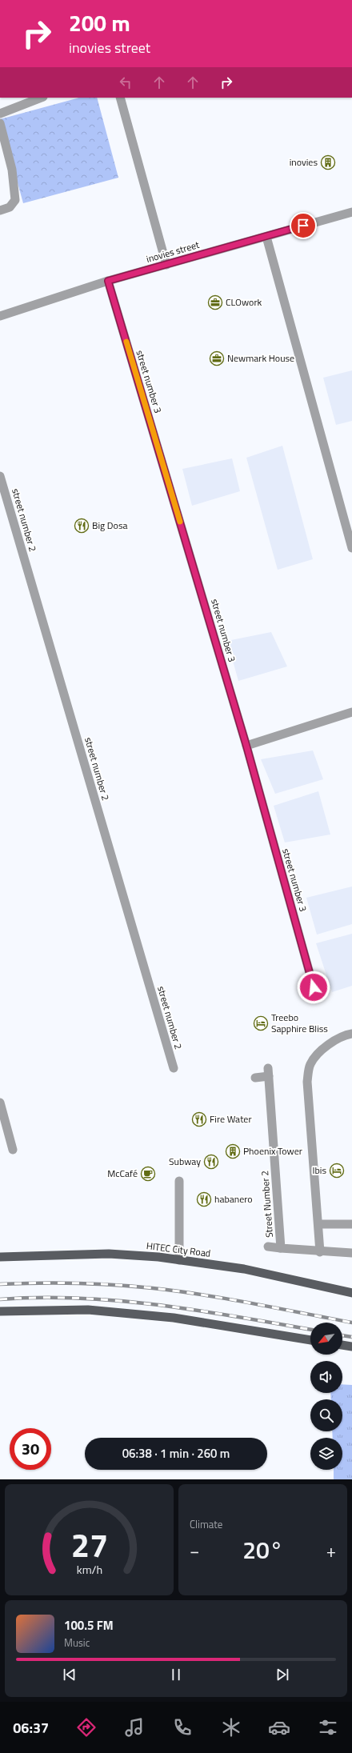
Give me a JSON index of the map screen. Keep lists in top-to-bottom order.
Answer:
{
  "streets": {
    "main road": ["HITEC City Road"],
    "street": [
      "inovies street",
      "street number 3",
      "street number 2",
      "Street Number 2"
    ]
  },
  "crossings": [
    ["inovies street", "street number 3"]
  ],
  "places": {
    "building": ["inovies", "Phoenix Tower"],
    "office": ["CLOwork", "Newmark House"],
    "restaurant": [
      "Big Dosa",
      "Fire Water",
      "Subway",
      "habanero"
    ],
    "hotel": ["Treebo Sapphire Bliss", "Ibis"],
    "cafe": ["McCafé"]
  },
  "north": "bottom left",
  "page": {
    "turn": ["200 m", "inovies street"],
    "limit": "30",
    "trip": "06:38 · 1 min · 260 m",
    "tile": "Climate",
    "heat": ["−", "20°", "+"],
    "song": ["100.5 FM", "Music"],
    "tabs": "06:37",
    "gauge": ["27", "km/h"]
  }
}
